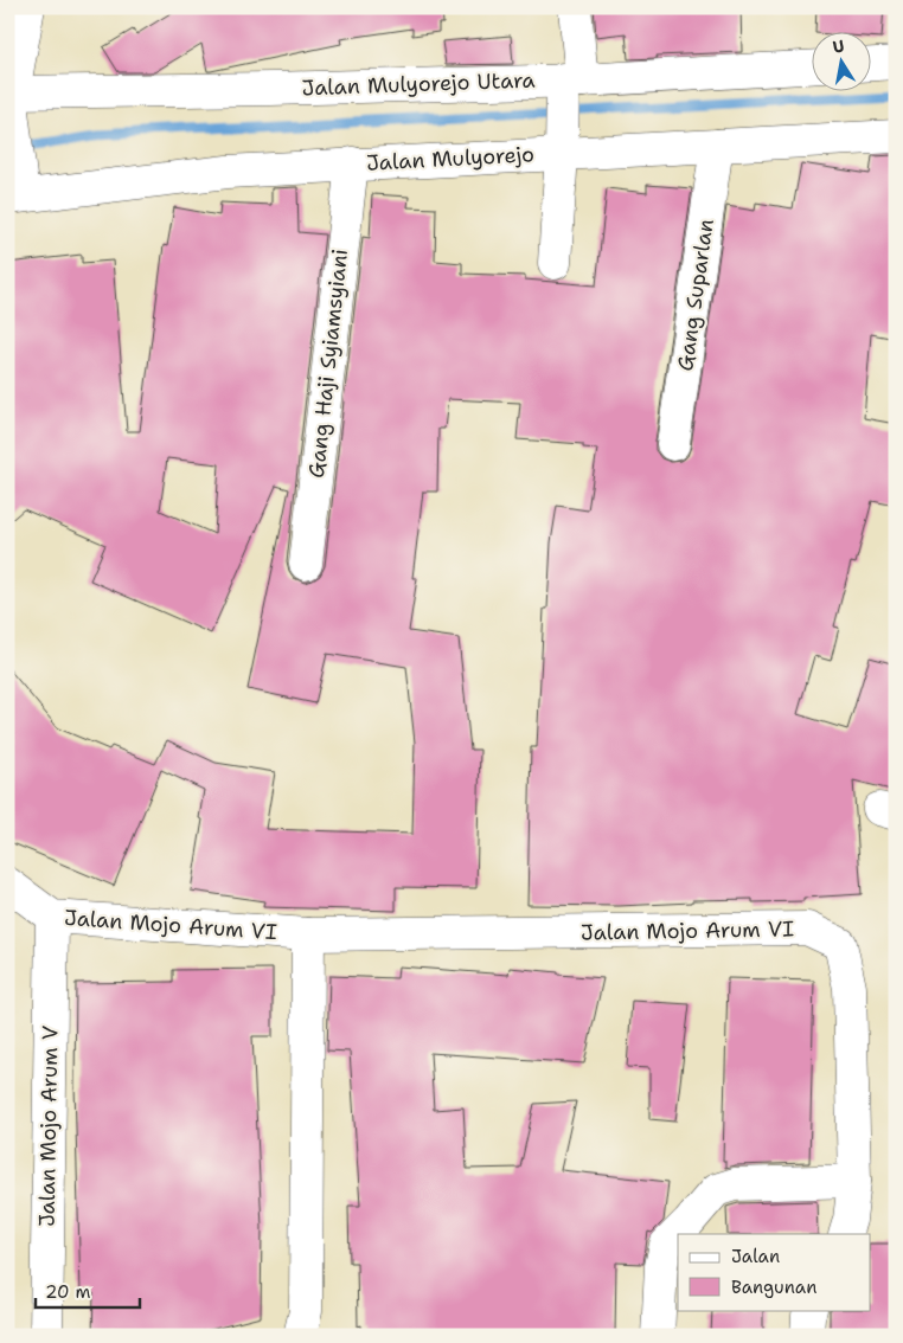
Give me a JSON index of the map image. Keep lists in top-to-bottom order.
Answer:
{
  "streets": {
    "street": [
      "Jalan Mulyorejo Utara",
      "Jalan Mulyorejo",
      "Gang Suparlan",
      "Gang Haji Syiamsyiani",
      "Jalan Mojo Arum VI",
      "Jalan Mojo Arum V"
    ]
  },
  "crossings": [
    ["Jalan Mulyorejo", "Gang Suparlan"],
    ["Jalan Mulyorejo", "Gang Haji Syiamsyiani"],
    ["Jalan Mojo Arum VI", "Jalan Mojo Arum V"]
  ],
  "legend": ["Jalan", "Bangunan"],
  "scale_bar": "20 m",
  "north": "top"
}
